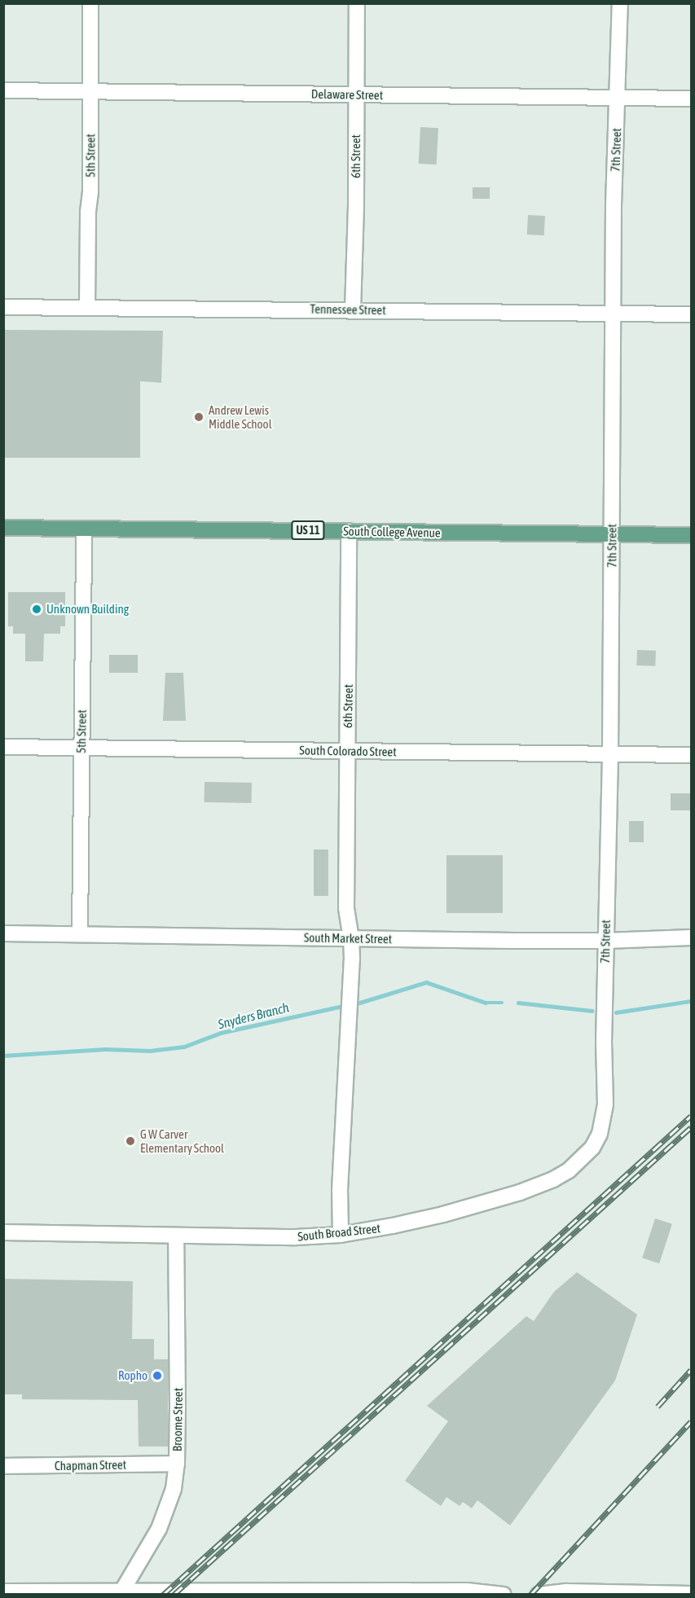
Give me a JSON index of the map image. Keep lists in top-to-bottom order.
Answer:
{
  "streets": {
    "main road": ["US 11", "South College Avenue"],
    "street": [
      "Delaware Street",
      "7th Street",
      "5th Street",
      "6th Street",
      "Tennessee Street",
      "South Colorado Street",
      "South Market Street",
      "South Broad Street",
      "Broome Street",
      "Chapman Street"
    ]
  },
  "crossings": [
    ["Delaware Street", "7th Street"],
    ["Delaware Street", "5th Street"],
    ["Delaware Street", "6th Street"],
    ["7th Street", "Tennessee Street"],
    ["7th Street", "South College Avenue"],
    ["7th Street", "South Colorado Street"],
    ["7th Street", "South Market Street"],
    ["7th Street", "South Broad Street"],
    ["5th Street", "Tennessee Street"],
    ["5th Street", "South College Avenue"],
    ["5th Street", "South Colorado Street"],
    ["5th Street", "South Market Street"],
    ["6th Street", "Tennessee Street"],
    ["6th Street", "South College Avenue"],
    ["6th Street", "South Colorado Street"],
    ["6th Street", "South Market Street"],
    ["6th Street", "South Broad Street"],
    ["South Broad Street", "Broome Street"],
    ["Broome Street", "Chapman Street"]
  ],
  "water": ["Snyders Branch"],
  "places": [
    "Andrew Lewis Middle School",
    "Unknown Building",
    "G W Carver Elementary School",
    "Ropho"
  ]
}
